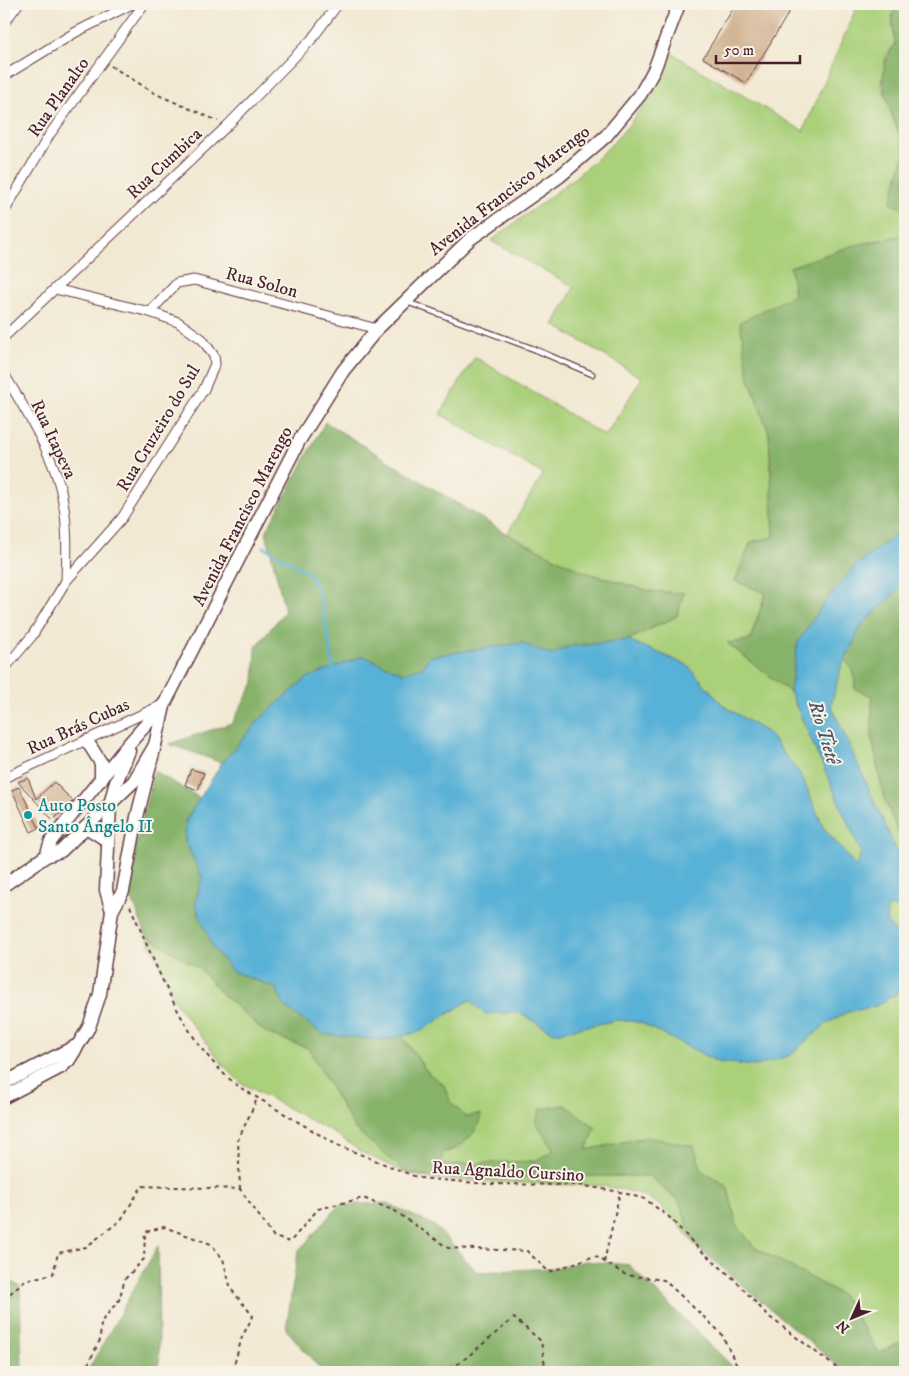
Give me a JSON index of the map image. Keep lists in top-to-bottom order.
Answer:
{
  "streets": {
    "main road": ["Avenida Francisco Marengo"],
    "street": [
      "Rua Planalto",
      "Rua Cumbica",
      "Rua Solon",
      "Rua Cruzeiro do Sul",
      "Rua Itapeva",
      "Rua Brás Cubas"
    ],
    "path": ["Rua Agnaldo Cursino"]
  },
  "crossings": [
    ["Rua Cumbica", "Rua Cruzeiro do Sul"],
    ["Avenida Francisco Marengo", "Rua Solon"],
    ["Avenida Francisco Marengo", "Rua Brás Cubas"],
    ["Rua Solon", "Rua Cruzeiro do Sul"],
    ["Rua Cruzeiro do Sul", "Rua Itapeva"]
  ],
  "water": ["Rio Tietê"],
  "places": ["Auto Posto Santo Ângelo II"],
  "scale_bar": "50 m",
  "north": "bottom left"
}
